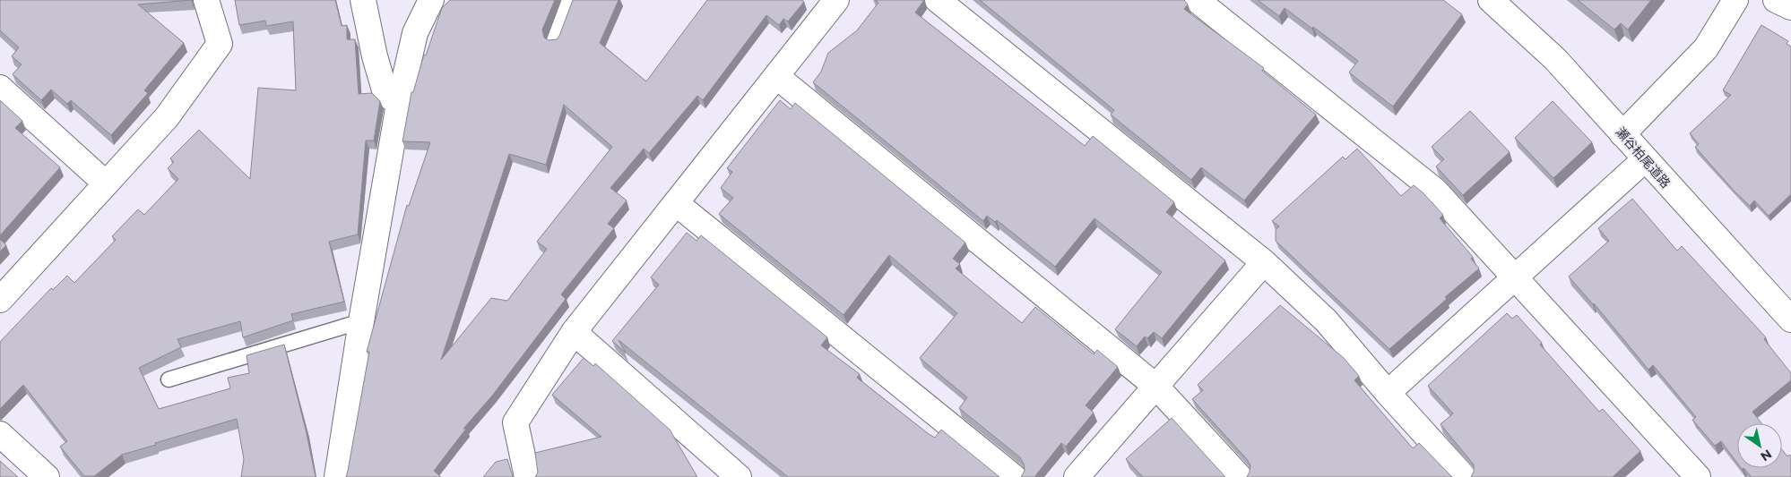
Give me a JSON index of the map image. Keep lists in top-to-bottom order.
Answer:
{
  "streets": {
    "street": ["瀬谷柏尾道路"]
  },
  "north": "bottom right"
}
